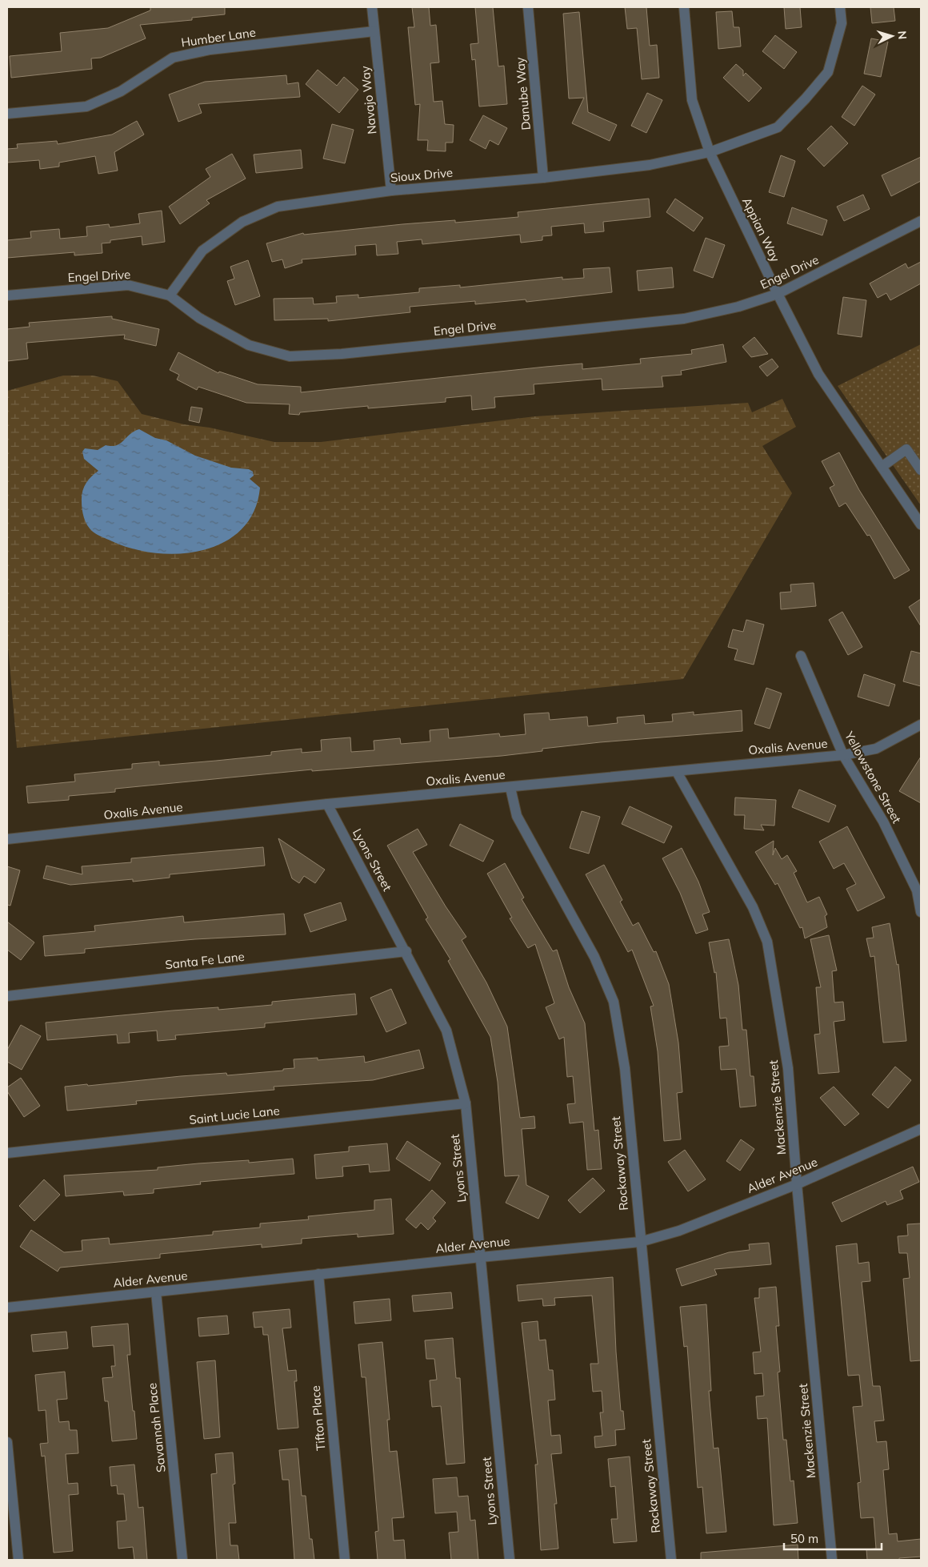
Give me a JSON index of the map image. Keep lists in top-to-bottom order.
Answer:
{
  "streets": {
    "street": [
      "Humber Lane",
      "Danube Way",
      "Navajo Way",
      "Sioux Drive",
      "Appian Way",
      "Engel Drive",
      "Oxalis Avenue",
      "Yellowstone Street",
      "Lyons Street",
      "Santa Fe Lane",
      "Mackenzie Street",
      "Saint Lucie Lane",
      "Rockaway Street",
      "Alder Avenue",
      "Tifton Place",
      "Savannah Place"
    ]
  },
  "crossings": [
    ["Humber Lane", "Navajo Way"],
    ["Danube Way", "Sioux Drive"],
    ["Navajo Way", "Sioux Drive"],
    ["Sioux Drive", "Appian Way"],
    ["Sioux Drive", "Engel Drive"],
    ["Appian Way", "Engel Drive"],
    ["Oxalis Avenue", "Yellowstone Street"],
    ["Oxalis Avenue", "Lyons Street"],
    ["Oxalis Avenue", "Mackenzie Street"],
    ["Oxalis Avenue", "Rockaway Street"],
    ["Lyons Street", "Santa Fe Lane"],
    ["Lyons Street", "Saint Lucie Lane"],
    ["Lyons Street", "Alder Avenue"],
    ["Mackenzie Street", "Alder Avenue"],
    ["Rockaway Street", "Alder Avenue"],
    ["Alder Avenue", "Tifton Place"],
    ["Alder Avenue", "Savannah Place"]
  ],
  "scale_bar": "50 m",
  "north": "right"
}
